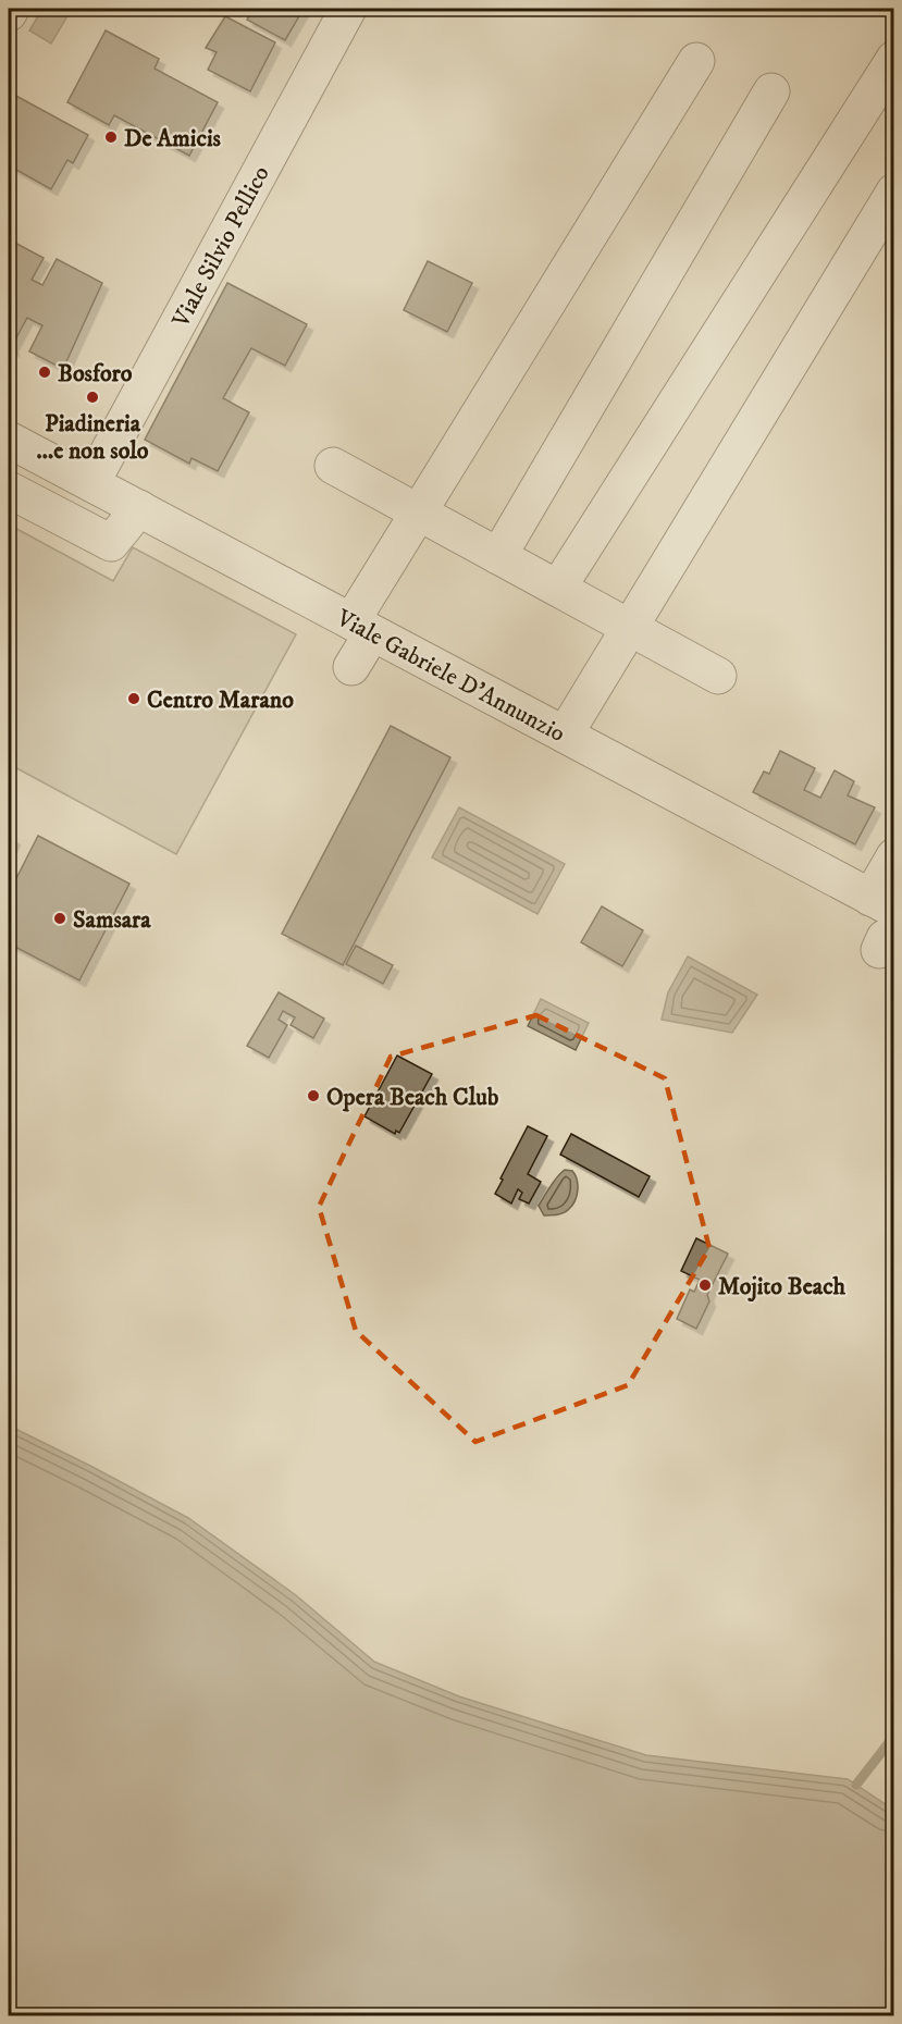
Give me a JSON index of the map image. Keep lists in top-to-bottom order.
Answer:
{
  "streets": {
    "street": ["Viale Silvio Pellico", "Viale Gabriele D'Annunzio"]
  },
  "crossings": [
    ["Viale Silvio Pellico", "Viale Gabriele D'Annunzio"]
  ],
  "places": [
    "De Amicis",
    "Bosforo",
    "Piadineria ...e non solo",
    "Centro Marano",
    "Samsara",
    "Opera Beach Club",
    "Mojito Beach"
  ]
}
